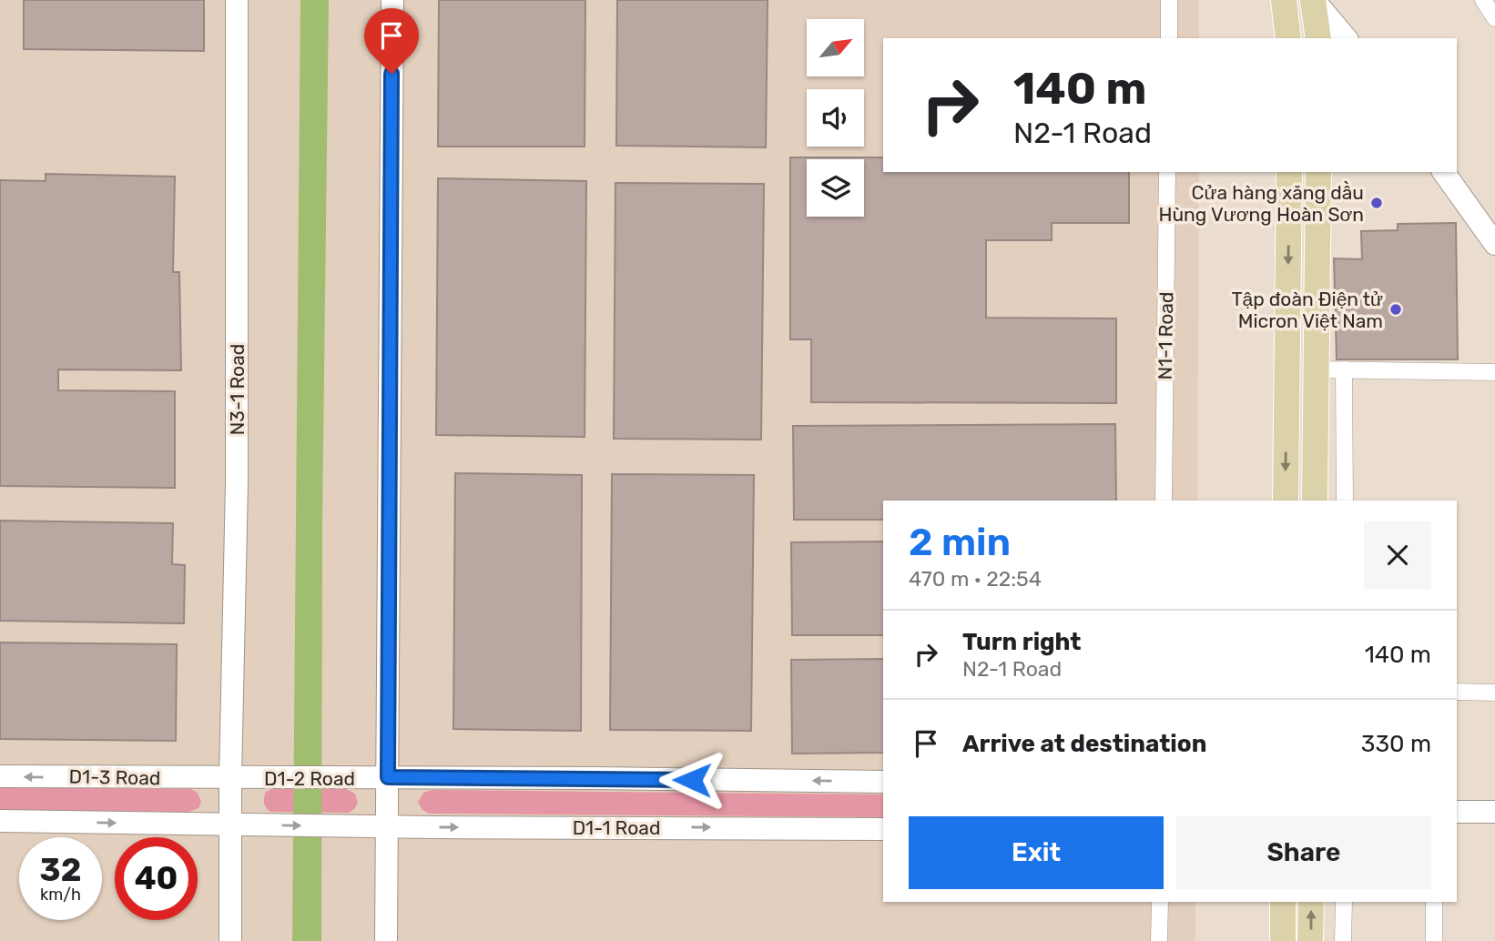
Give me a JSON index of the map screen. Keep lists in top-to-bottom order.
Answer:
{
  "streets": {
    "street": [
      "N1-1 Road",
      "N3-1 Road",
      "D1-3 Road",
      "D1-2 Road",
      "D1-1 Road"
    ]
  },
  "crossings": [
    ["N3-1 Road", "D1-3 Road"],
    ["N3-1 Road", "D1-2 Road"],
    ["D1-3 Road", "D1-2 Road"]
  ],
  "places": ["Cửa hàng xăng dầu Hùng Vương Hoàn Sơn", "Tập đoàn Điện tử Micron Việt Nam"],
  "north": "top right",
  "page": {
    "turn": ["140 m", "N2-1 Road"],
    "heading": ["2 min", "470 m · 22:54"],
    "list": [
      {
        "name": "Turn right",
        "note": "N2-1 Road",
        "value": "140 m"
      },
      {
        "name": "Arrive at destination",
        "value": "330 m"
      }
    ],
    "buttons": ["Exit", "Share"],
    "speed": "32 km/h",
    "limit": "40"
  }
}
